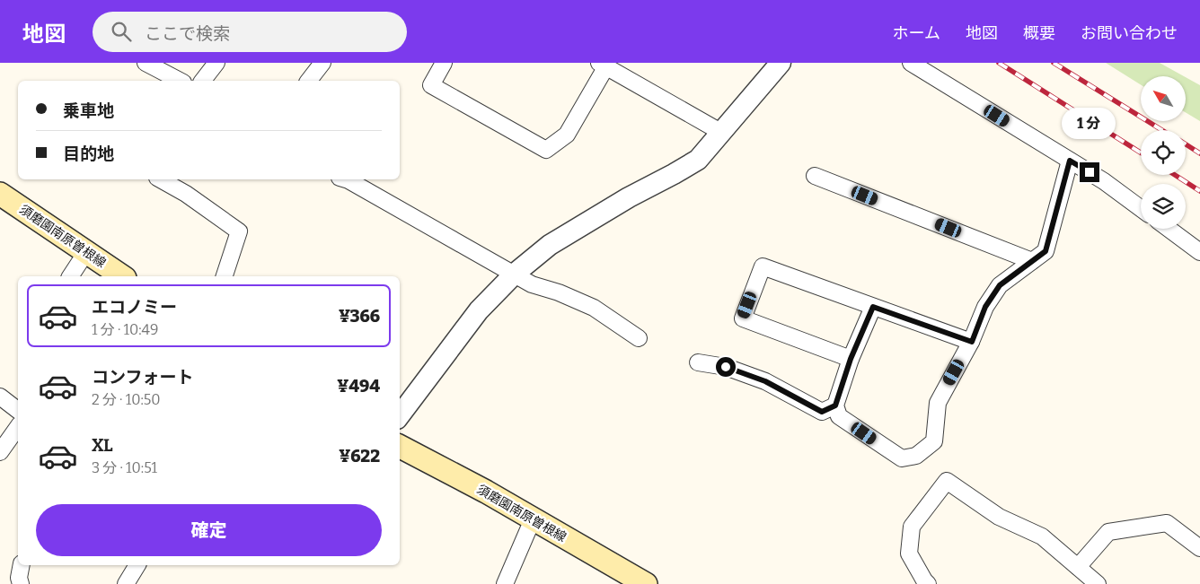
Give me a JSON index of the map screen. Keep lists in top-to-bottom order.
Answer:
{
  "streets": {
    "main road": ["須磨園南原曽根線"]
  },
  "north": "top left",
  "page": {
    "header": "地図",
    "search": "ここで検索",
    "nav": [
      "ホーム",
      "地図",
      "概要",
      "お問い合わせ"
    ],
    "banner": ["乗車地", "目的地"],
    "bubble": "1 分",
    "list": [
      {
        "name": "エコノミー",
        "note": "1 分 · 10:49",
        "value": "¥366"
      },
      {
        "name": "コンフォート",
        "note": "2 分 · 10:50",
        "value": "¥494"
      },
      {
        "name": "XL",
        "note": "3 分 · 10:51",
        "value": "¥622"
      }
    ],
    "buttons": "確定"
  }
}
